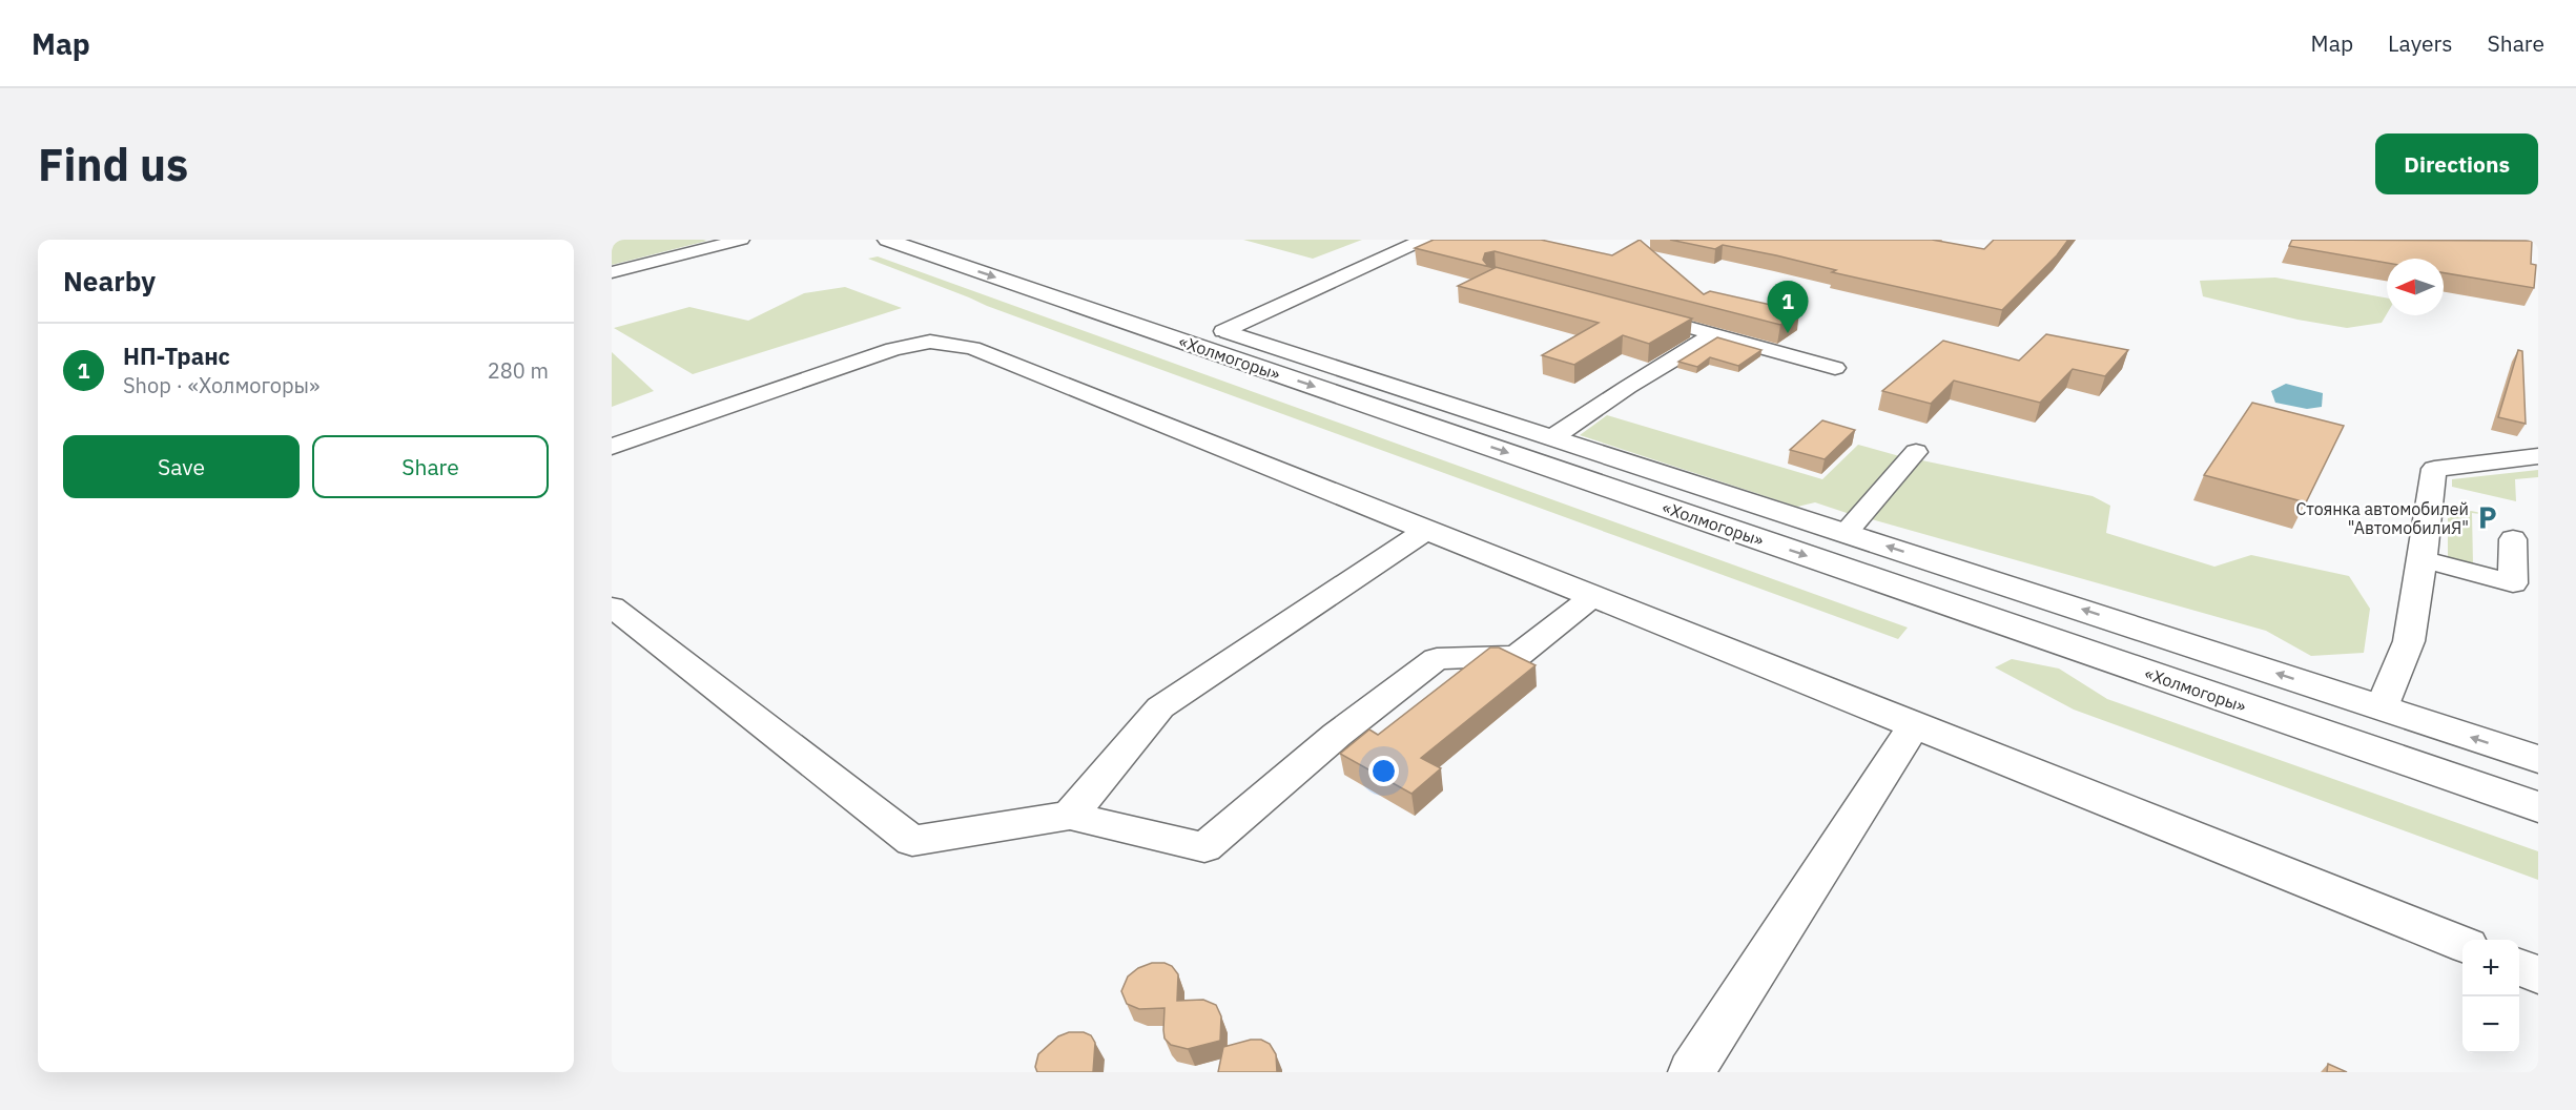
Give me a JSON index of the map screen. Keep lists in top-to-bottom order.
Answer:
{
  "streets": {
    "highway": ["«Холмогоры»"]
  },
  "places": {
    "parking": ["Стоянка автомобилей \"АвтомобилиЯ\""]
  },
  "north": "left",
  "page": {
    "header": "Map",
    "nav": ["Map", "Layers", "Share"],
    "buttons": [
      "Directions",
      ["Save", "Share"]
    ],
    "title": "Find us",
    "heading": "Nearby",
    "pins": "1",
    "list": [
      {
        "mark": "1",
        "name": "НП-Транс",
        "note": "Shop · «Холмогоры»",
        "value": "280 m"
      }
    ],
    "map_buttons": ["+", "−"]
  }
}
